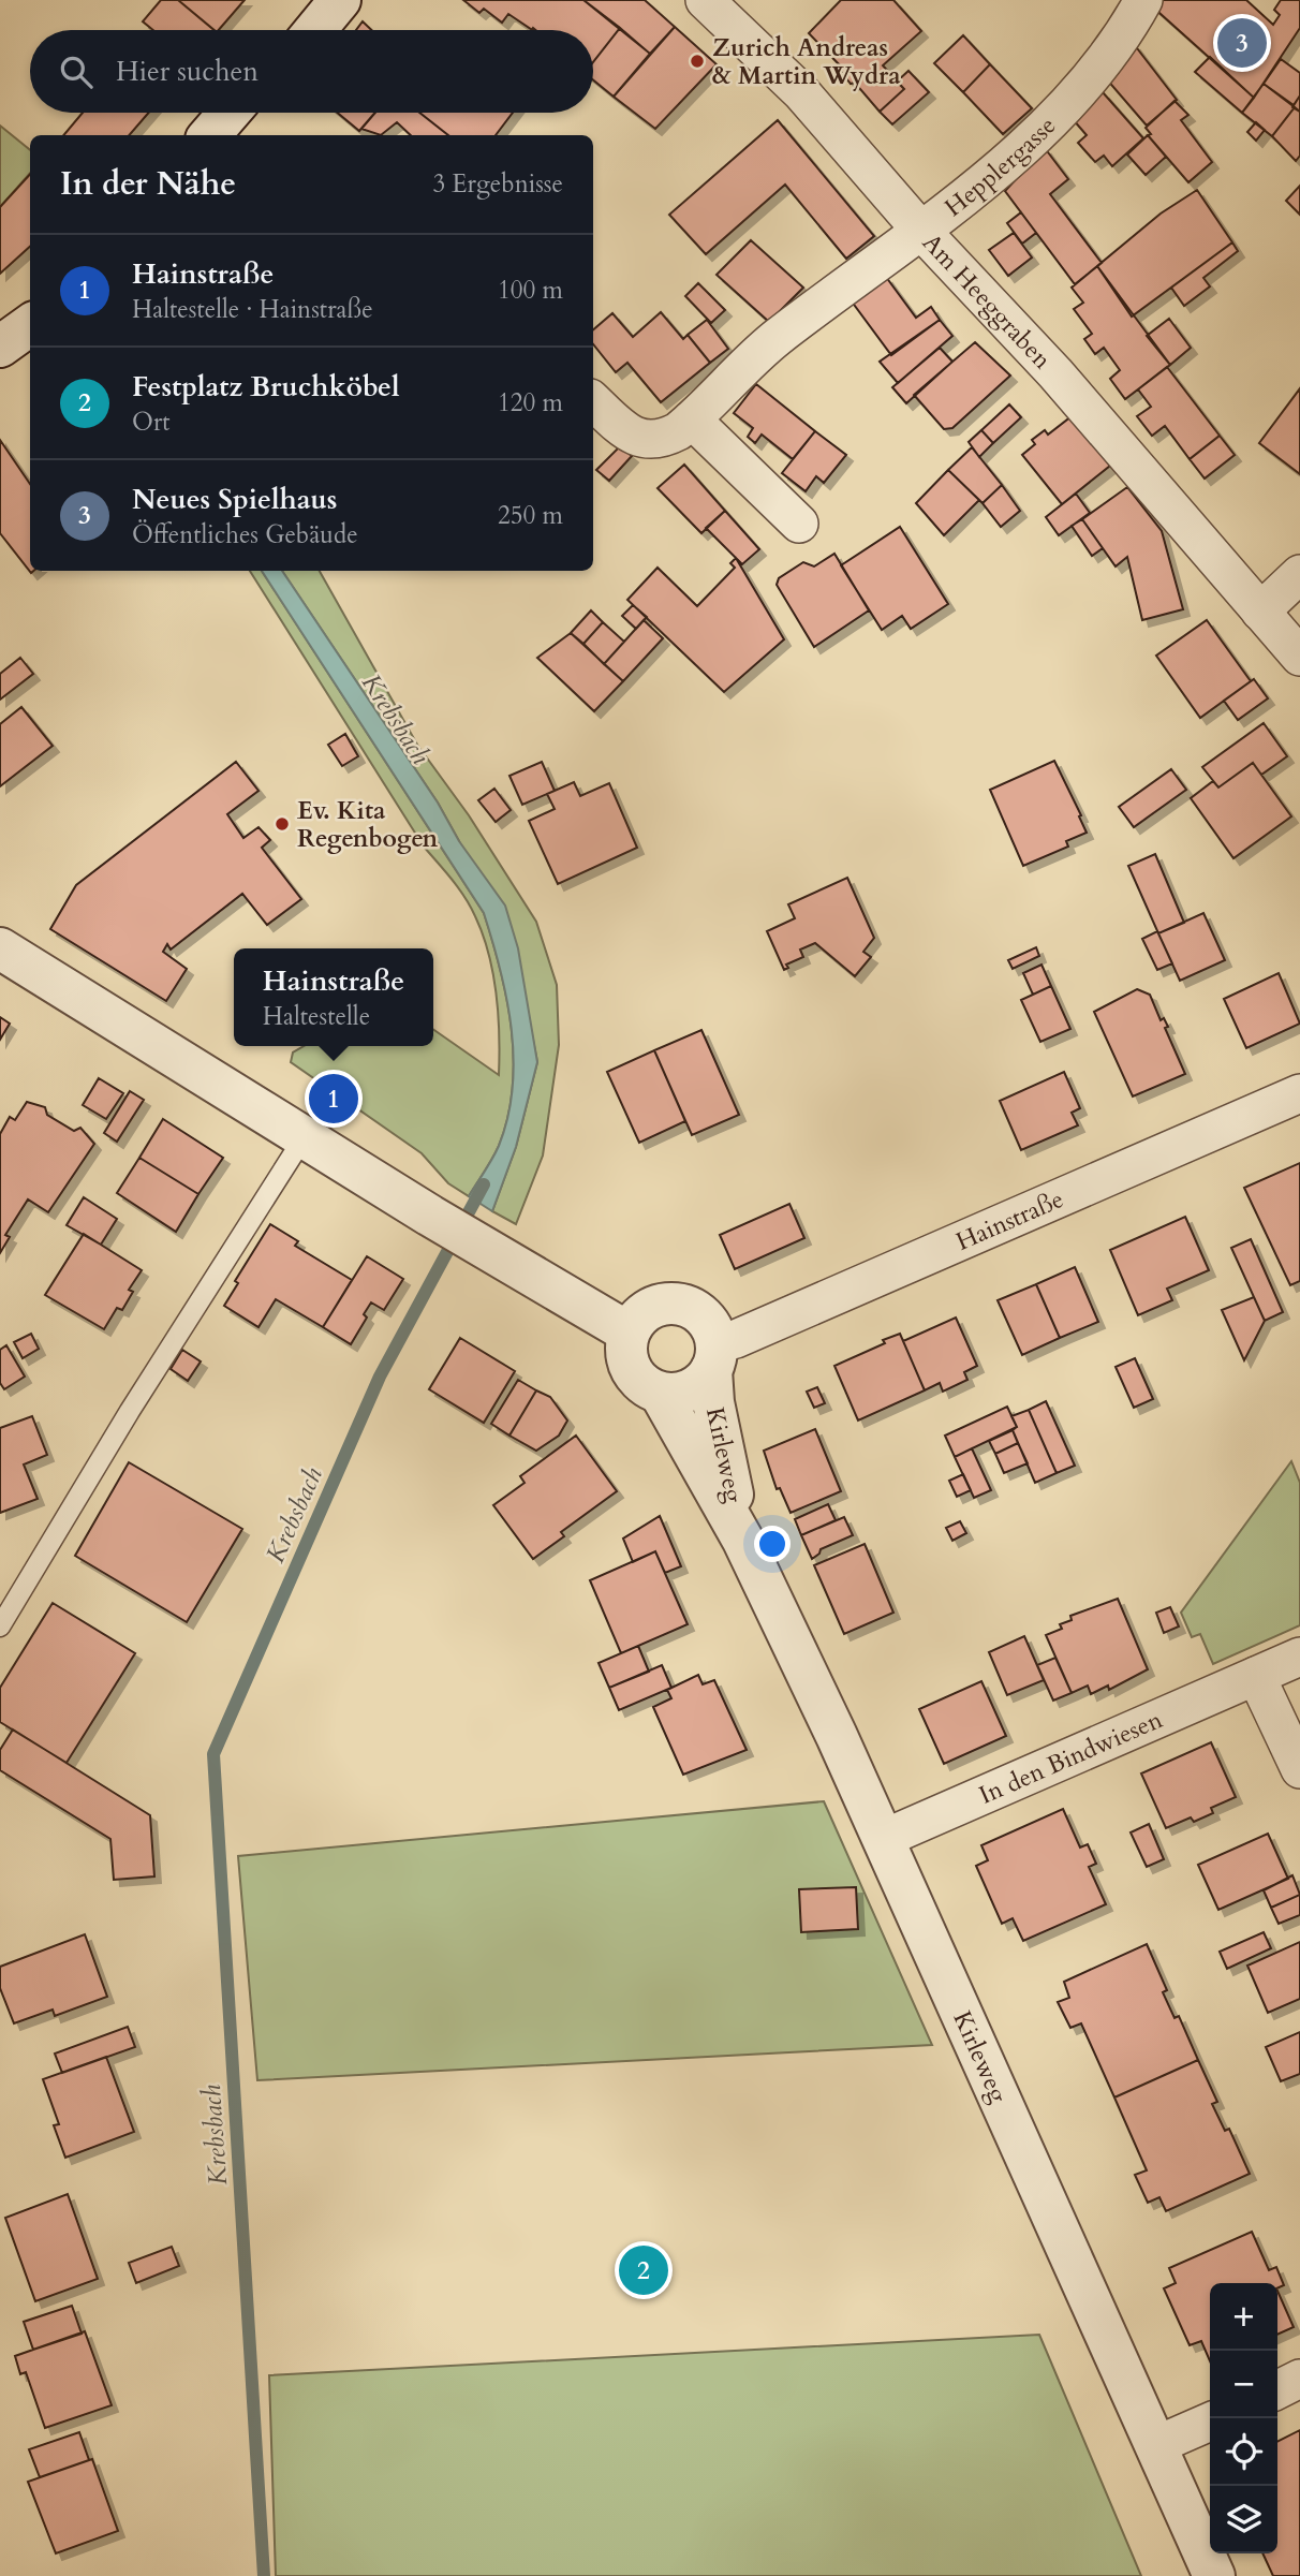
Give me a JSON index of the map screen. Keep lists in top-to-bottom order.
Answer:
{
  "streets": {
    "street": [
      "Hepplergasse",
      "Am Heeggraben",
      "Hainstraße",
      "Kirleweg",
      "In den Bindwiesen"
    ]
  },
  "crossings": [
    ["Hepplergasse", "Am Heeggraben"],
    ["Hainstraße", "Kirleweg"],
    ["Kirleweg", "In den Bindwiesen"]
  ],
  "water": ["Krebsbach"],
  "places": ["Zurich Andreas & Martin Wydra", "Ev. Kita Regenbogen"],
  "page": {
    "pins": ["3", "1", "2"],
    "search": "Hier suchen",
    "heading": ["In der Nähe", "3 Ergebnisse"],
    "list": [
      {
        "mark": "1",
        "name": "Hainstraße",
        "note": "Haltestelle · Hainstraße",
        "value": "100 m"
      },
      {
        "mark": "2",
        "name": "Festplatz Bruchköbel",
        "note": "Ort",
        "value": "120 m"
      },
      {
        "mark": "3",
        "name": "Neues Spielhaus",
        "note": "Öffentliches Gebäude",
        "value": "250 m"
      }
    ],
    "popup": ["Hainstraße", "Haltestelle"],
    "map_buttons": ["+", "−"]
  }
}
